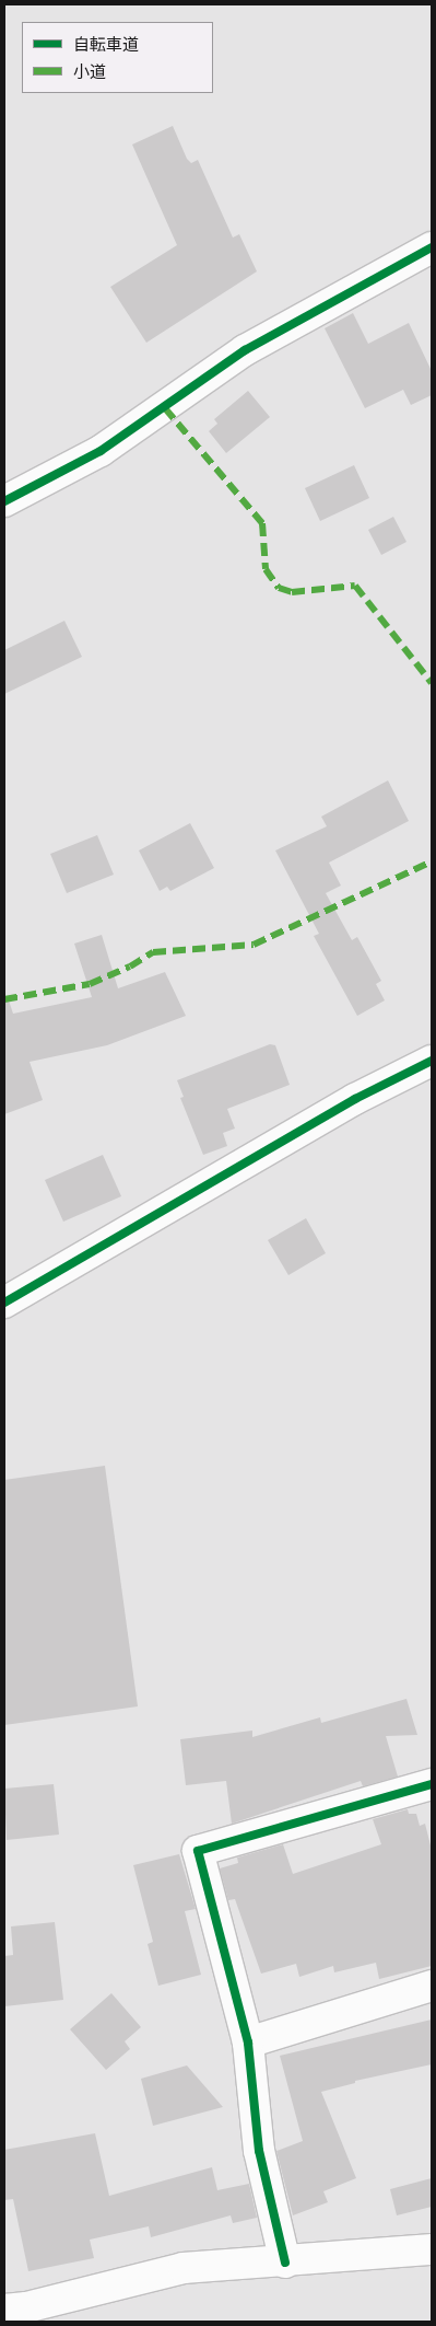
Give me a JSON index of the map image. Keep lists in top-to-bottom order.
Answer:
{
  "legend": ["自転車道", "小道"]
}
